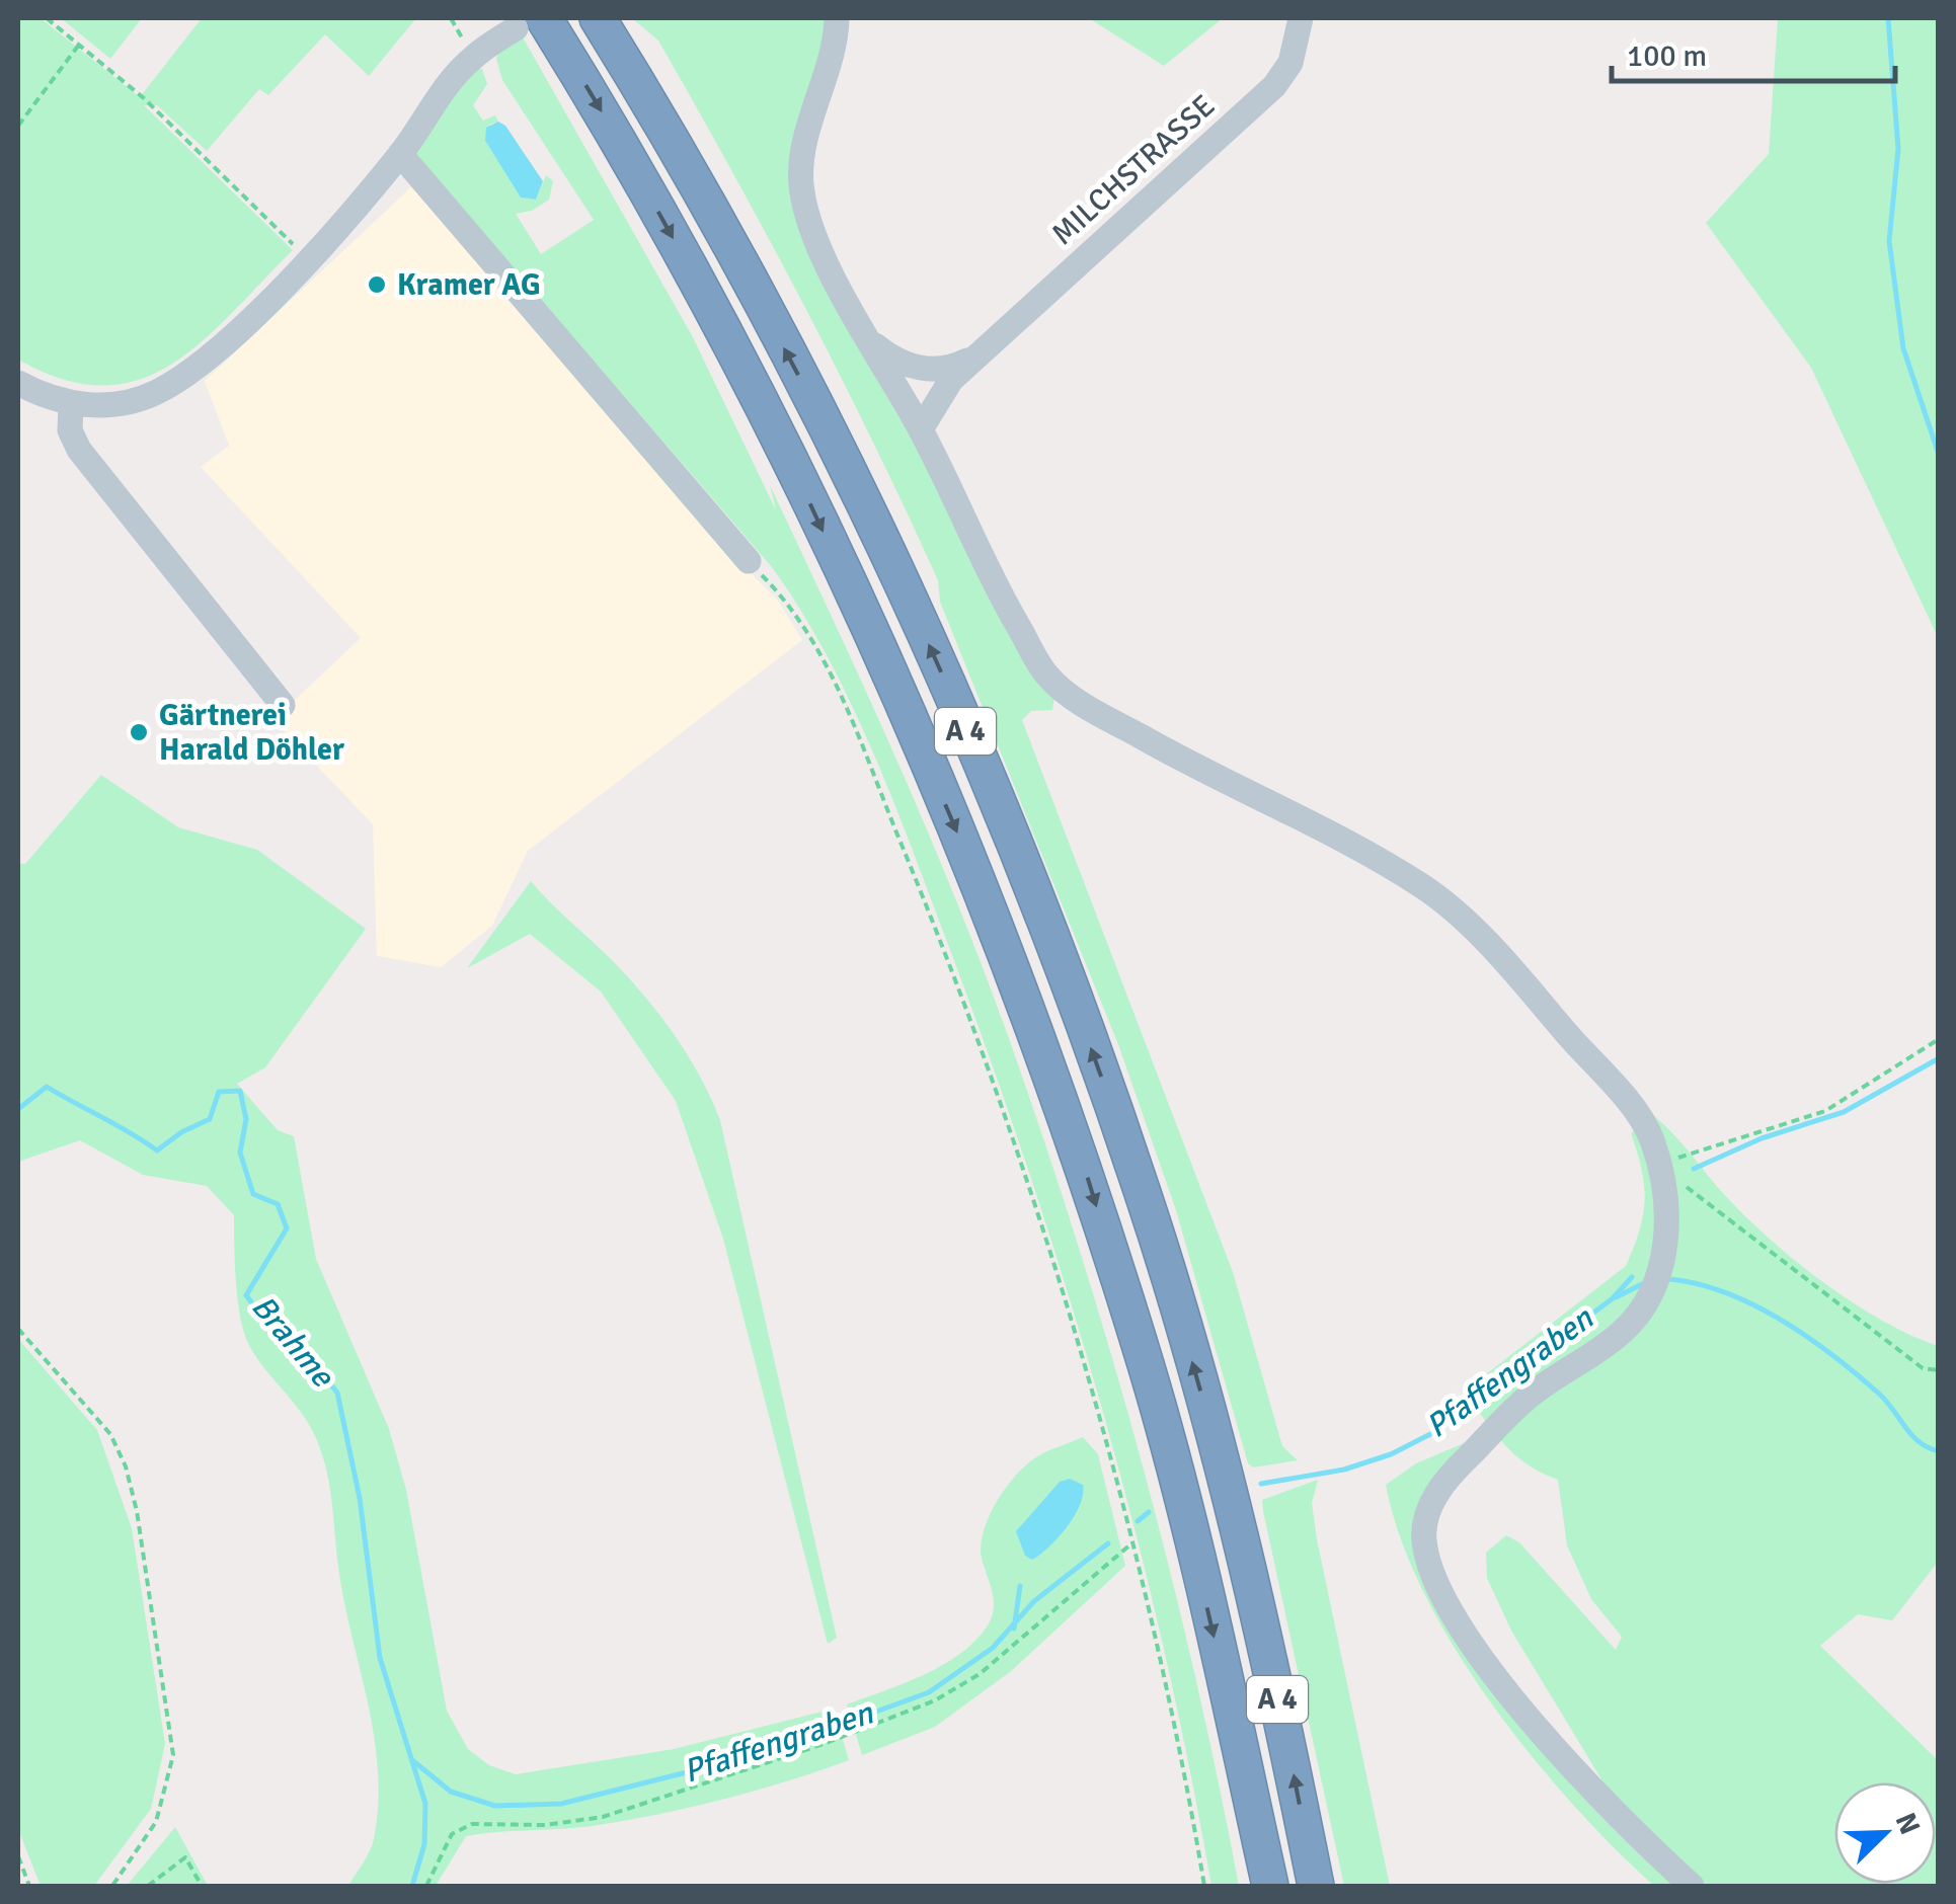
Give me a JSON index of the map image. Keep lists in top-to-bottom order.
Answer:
{
  "streets": {
    "highway": ["A 4"],
    "street": ["MILCHSTRASSE"]
  },
  "water": ["Brahme", "Pfaffengraben"],
  "places": ["Kramer AG", "Gärtnerei Harald Döhler"],
  "scale_bar": "100 m",
  "north": "top right"
}
